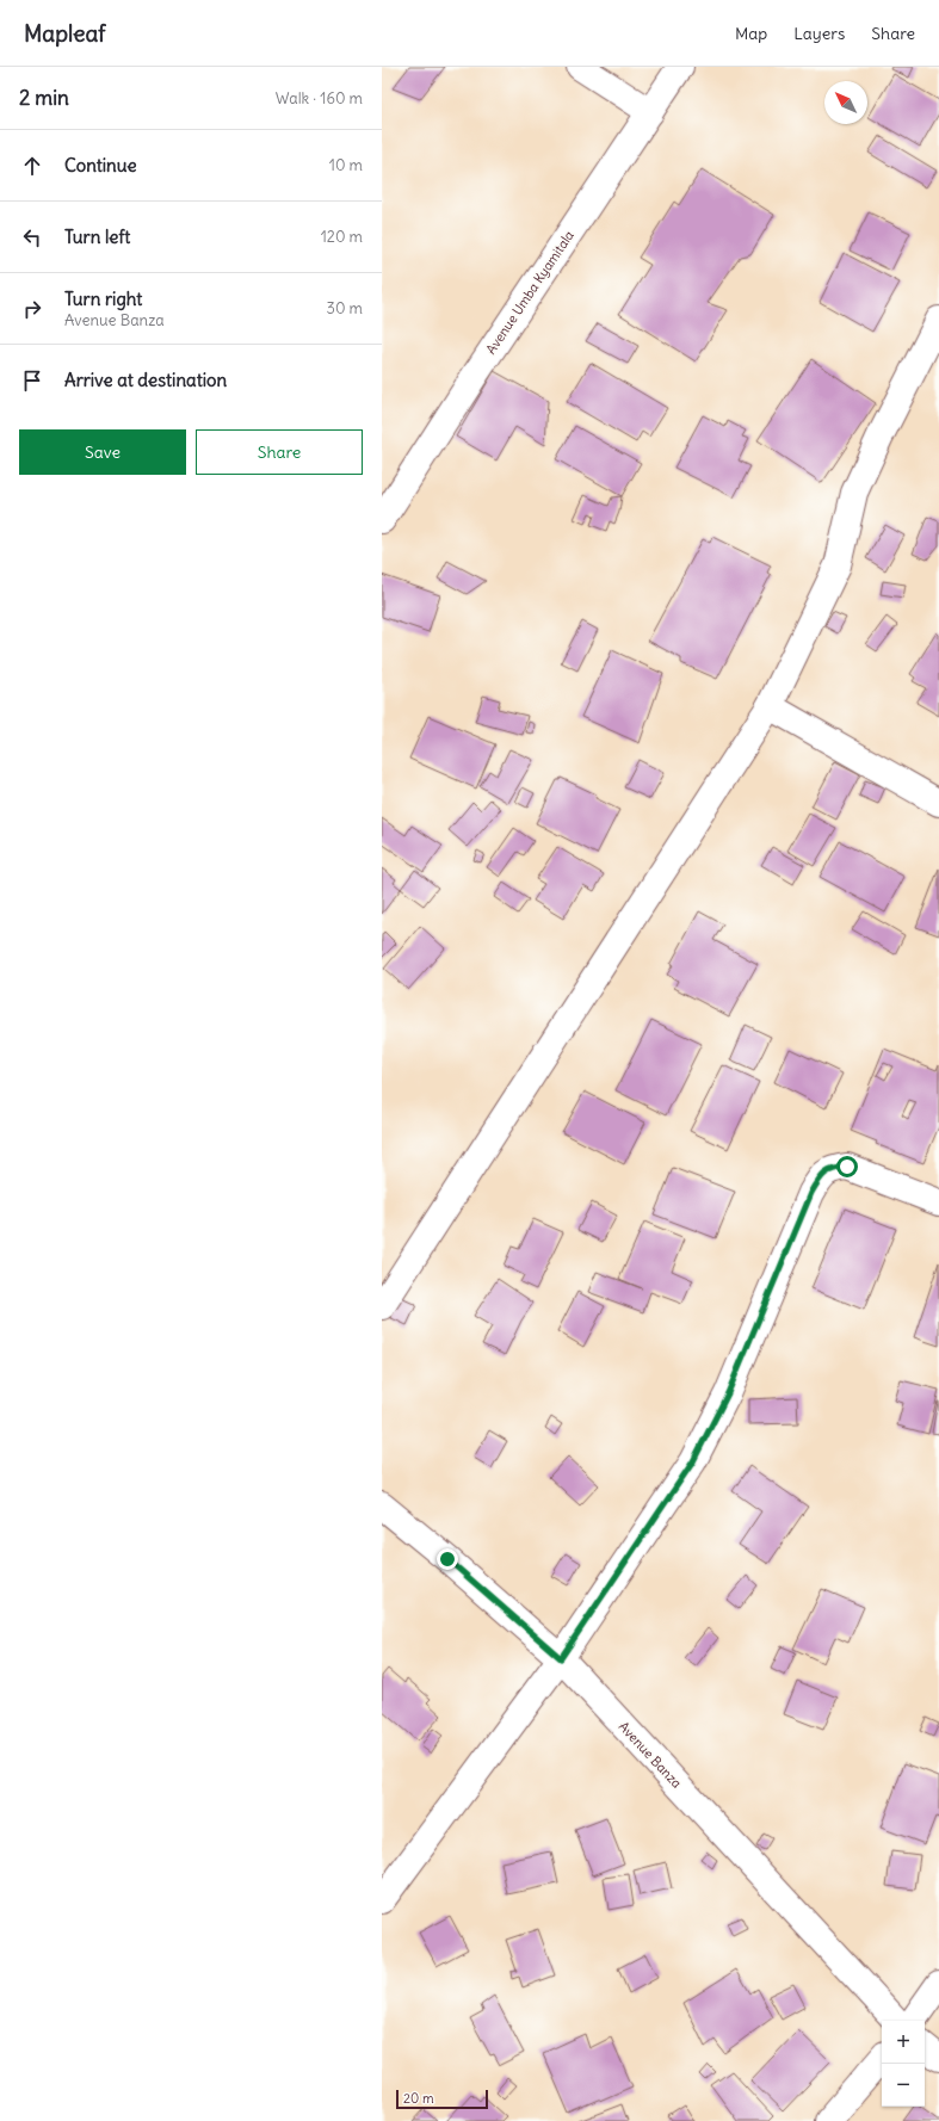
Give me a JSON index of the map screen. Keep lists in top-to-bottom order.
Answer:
{
  "streets": {
    "street": ["Avenue Umba Kyamitala", "Avenue Banza"]
  },
  "scale_bar": "20 m",
  "north": "top left",
  "page": {
    "header": "Mapleaf",
    "nav": ["Map", "Layers", "Share"],
    "heading": ["2 min", "Walk · 160 m"],
    "list": [
      ["Continue", "10 m"],
      ["Turn left", "120 m"],
      ["Turn right", "Avenue Banza", "30 m"],
      "Arrive at destination"
    ],
    "buttons": ["Save", "Share"],
    "map_buttons": ["+", "−"],
    "scale": "20 m"
  }
}
